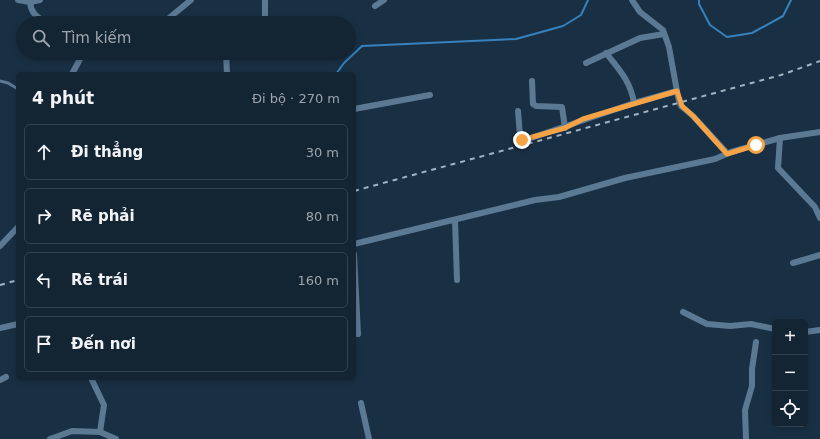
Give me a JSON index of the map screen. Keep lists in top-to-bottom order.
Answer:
{
  "page": {
    "search": "Tìm kiếm",
    "heading": ["4 phút", "Đi bộ · 270 m"],
    "list": [
      ["Đi thẳng", "30 m"],
      ["Rẽ phải", "80 m"],
      ["Rẽ trái", "160 m"],
      "Đến nơi"
    ],
    "map_buttons": ["+", "−"]
  }
}
